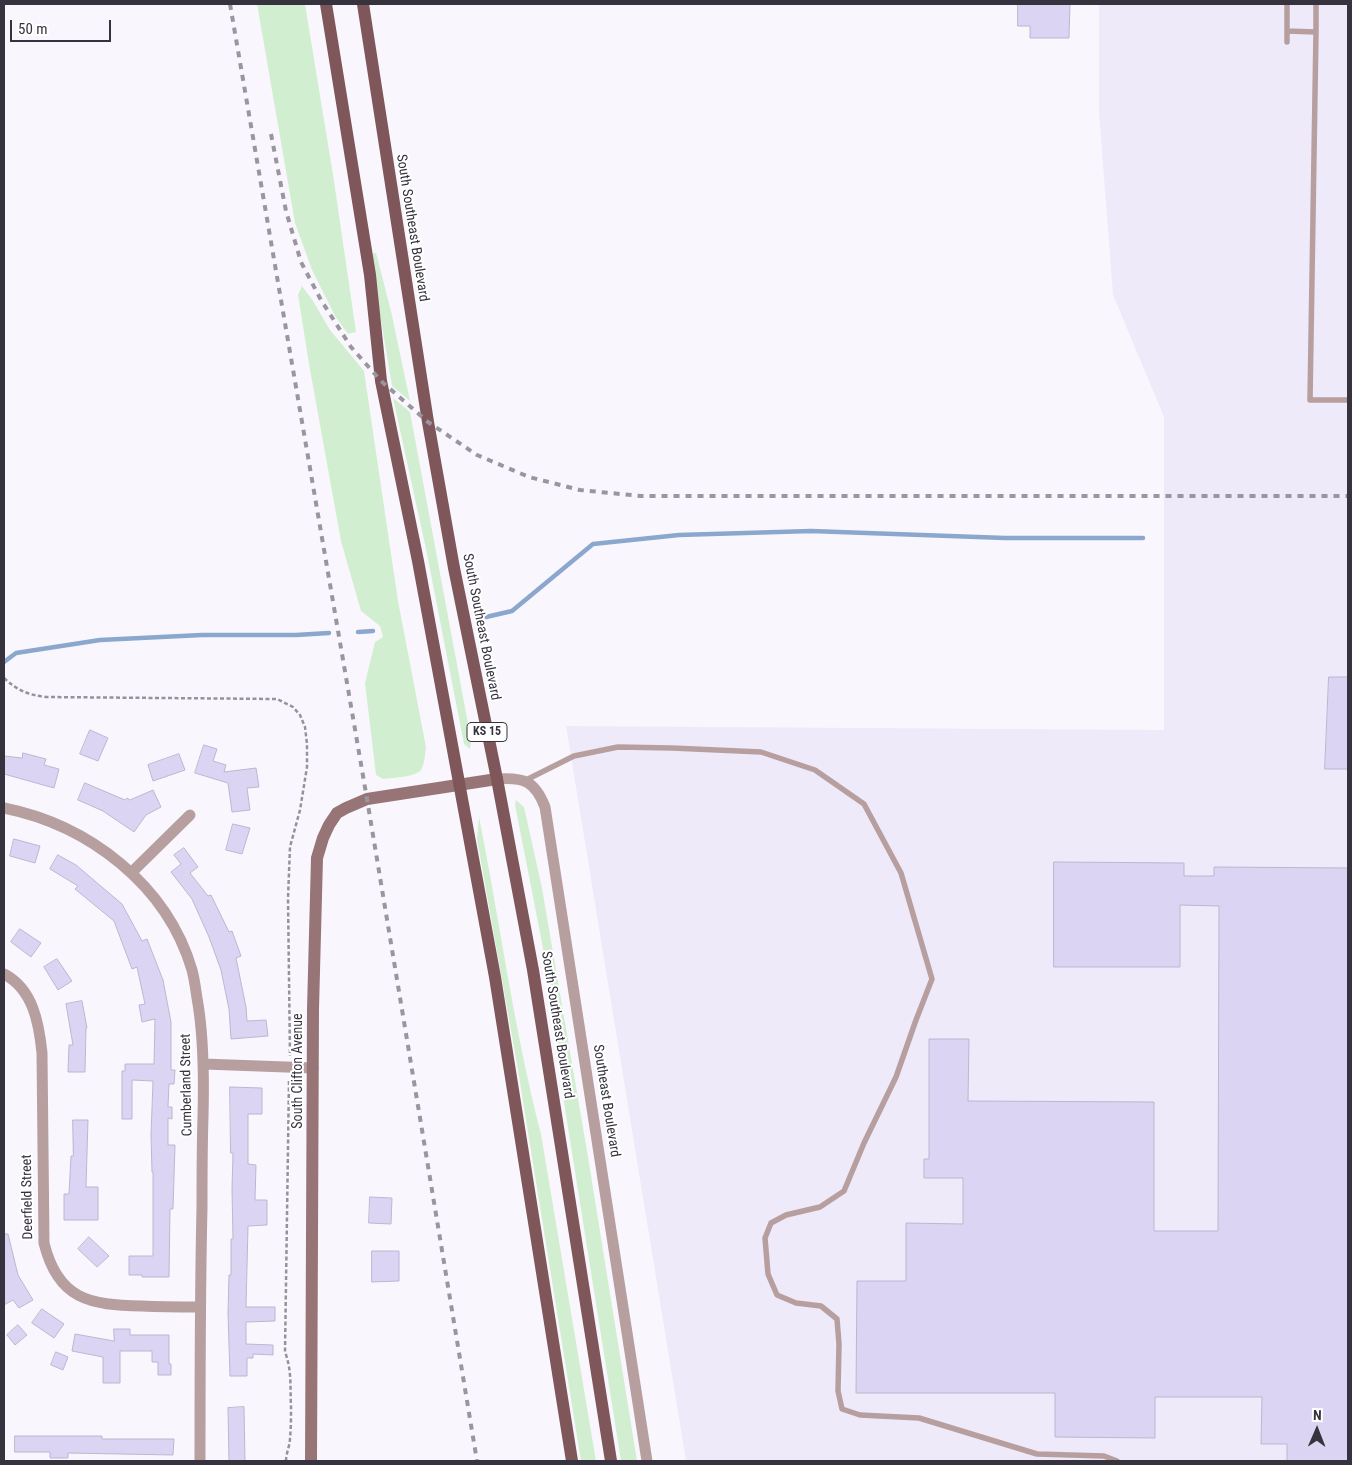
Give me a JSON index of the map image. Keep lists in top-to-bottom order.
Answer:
{
  "streets": {
    "main road": ["South Southeast Boulevard", "KS 15"],
    "street": [
      "South Clifton Avenue",
      "Cumberland Street",
      "Southeast Boulevard",
      "Deerfield Street"
    ]
  },
  "crossings": [
    ["South Southeast Boulevard", "South Clifton Avenue"],
    ["KS 15", "South Clifton Avenue"],
    ["Cumberland Street", "Deerfield Street"]
  ],
  "scale_bar": "50 m",
  "north": "top"
}
